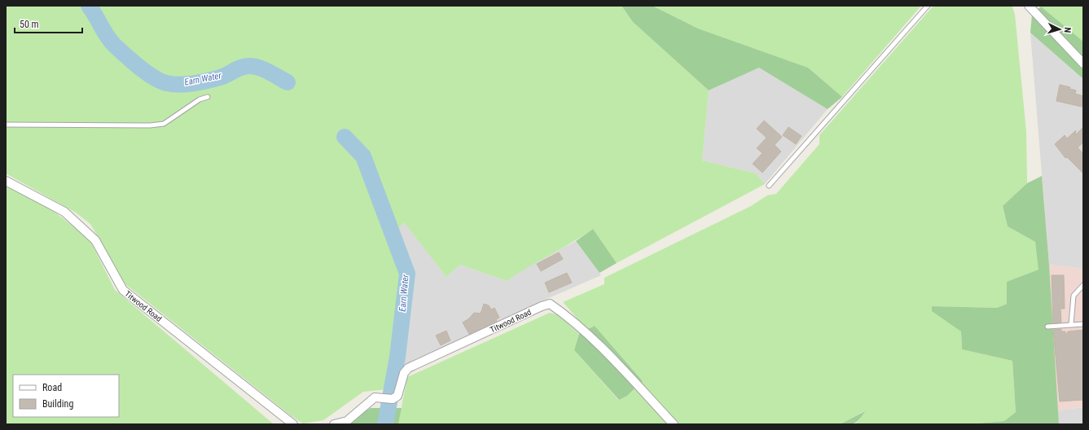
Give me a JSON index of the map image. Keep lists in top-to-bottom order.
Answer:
{
  "streets": {
    "street": ["Titwood Road"]
  },
  "water": ["Earn Water"],
  "legend": ["Road", "Building"],
  "scale_bar": "50 m",
  "north": "right"
}
